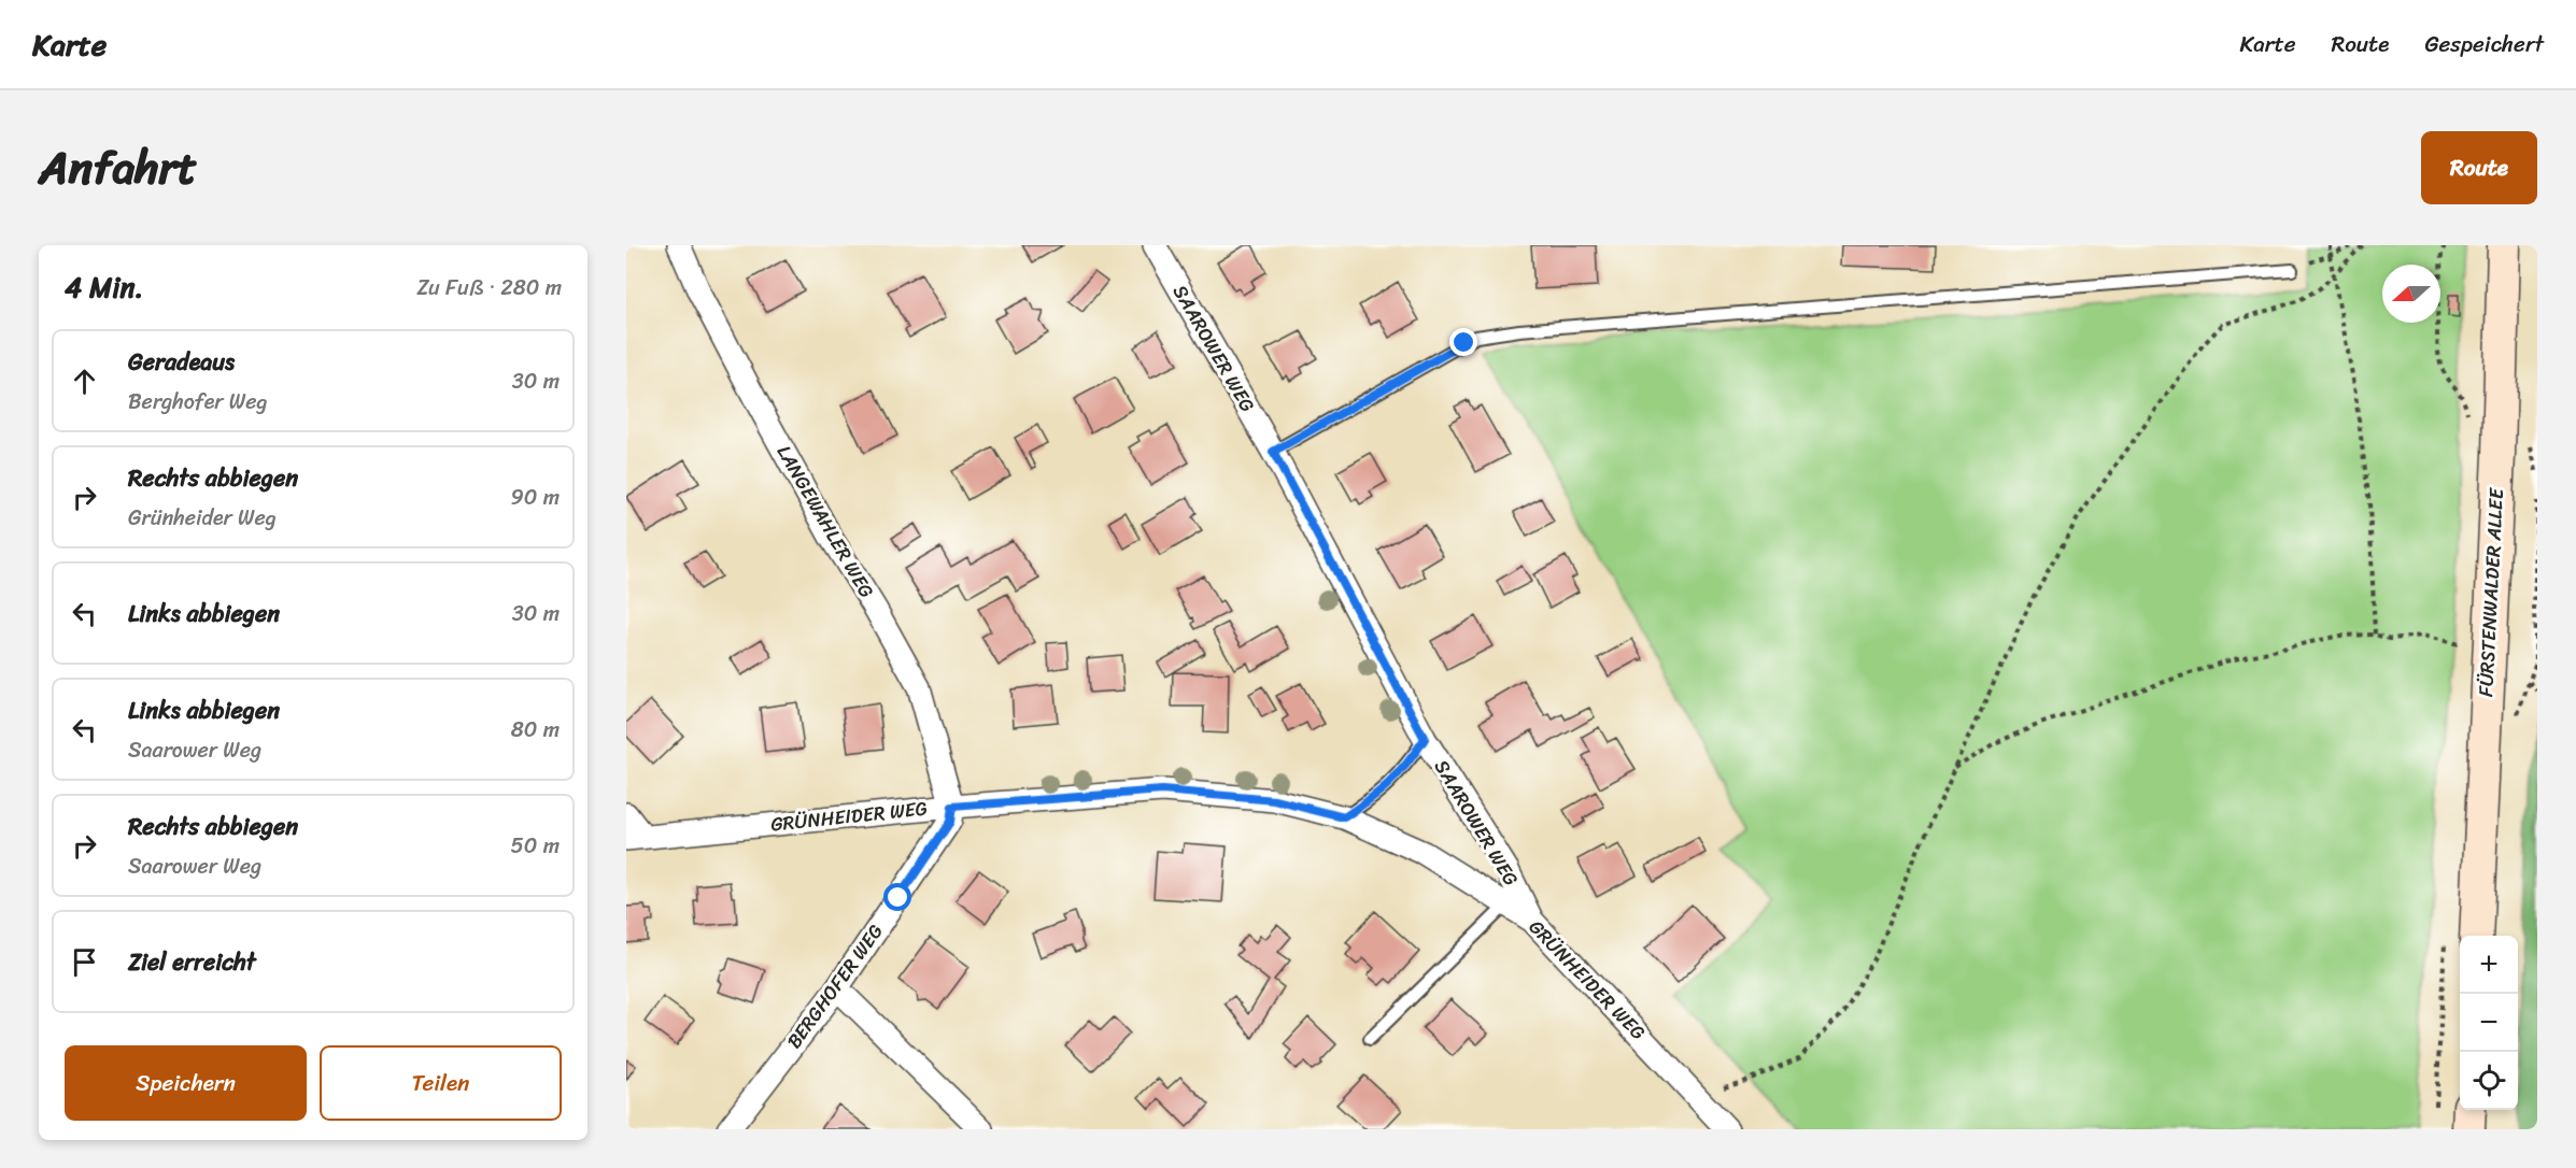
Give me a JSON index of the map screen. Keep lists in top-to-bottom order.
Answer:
{
  "streets": {
    "main road": ["FÜRSTENWALDER ALLEE"],
    "street": [
      "SAAROWER WEG",
      "LANGEWAHLER WEG",
      "GRÜNHEIDER WEG",
      "BERGHOFER WEG"
    ]
  },
  "crossings": [
    ["SAAROWER WEG", "GRÜNHEIDER WEG"],
    ["LANGEWAHLER WEG", "GRÜNHEIDER WEG"],
    ["LANGEWAHLER WEG", "BERGHOFER WEG"],
    ["GRÜNHEIDER WEG", "BERGHOFER WEG"]
  ],
  "north": "left",
  "page": {
    "header": "Karte",
    "nav": ["Karte", "Route", "Gespeichert"],
    "title": "Anfahrt",
    "buttons": [
      "Route",
      ["Speichern", "Teilen"]
    ],
    "heading": ["4 Min.", "Zu Fuß · 280 m"],
    "list": [
      ["Geradeaus", "Berghofer Weg", "30 m"],
      ["Rechts abbiegen", "Grünheider Weg", "90 m"],
      ["Links abbiegen", "30 m"],
      ["Links abbiegen", "Saarower Weg", "80 m"],
      ["Rechts abbiegen", "Saarower Weg", "50 m"],
      "Ziel erreicht"
    ],
    "map_buttons": ["+", "−"]
  }
}
